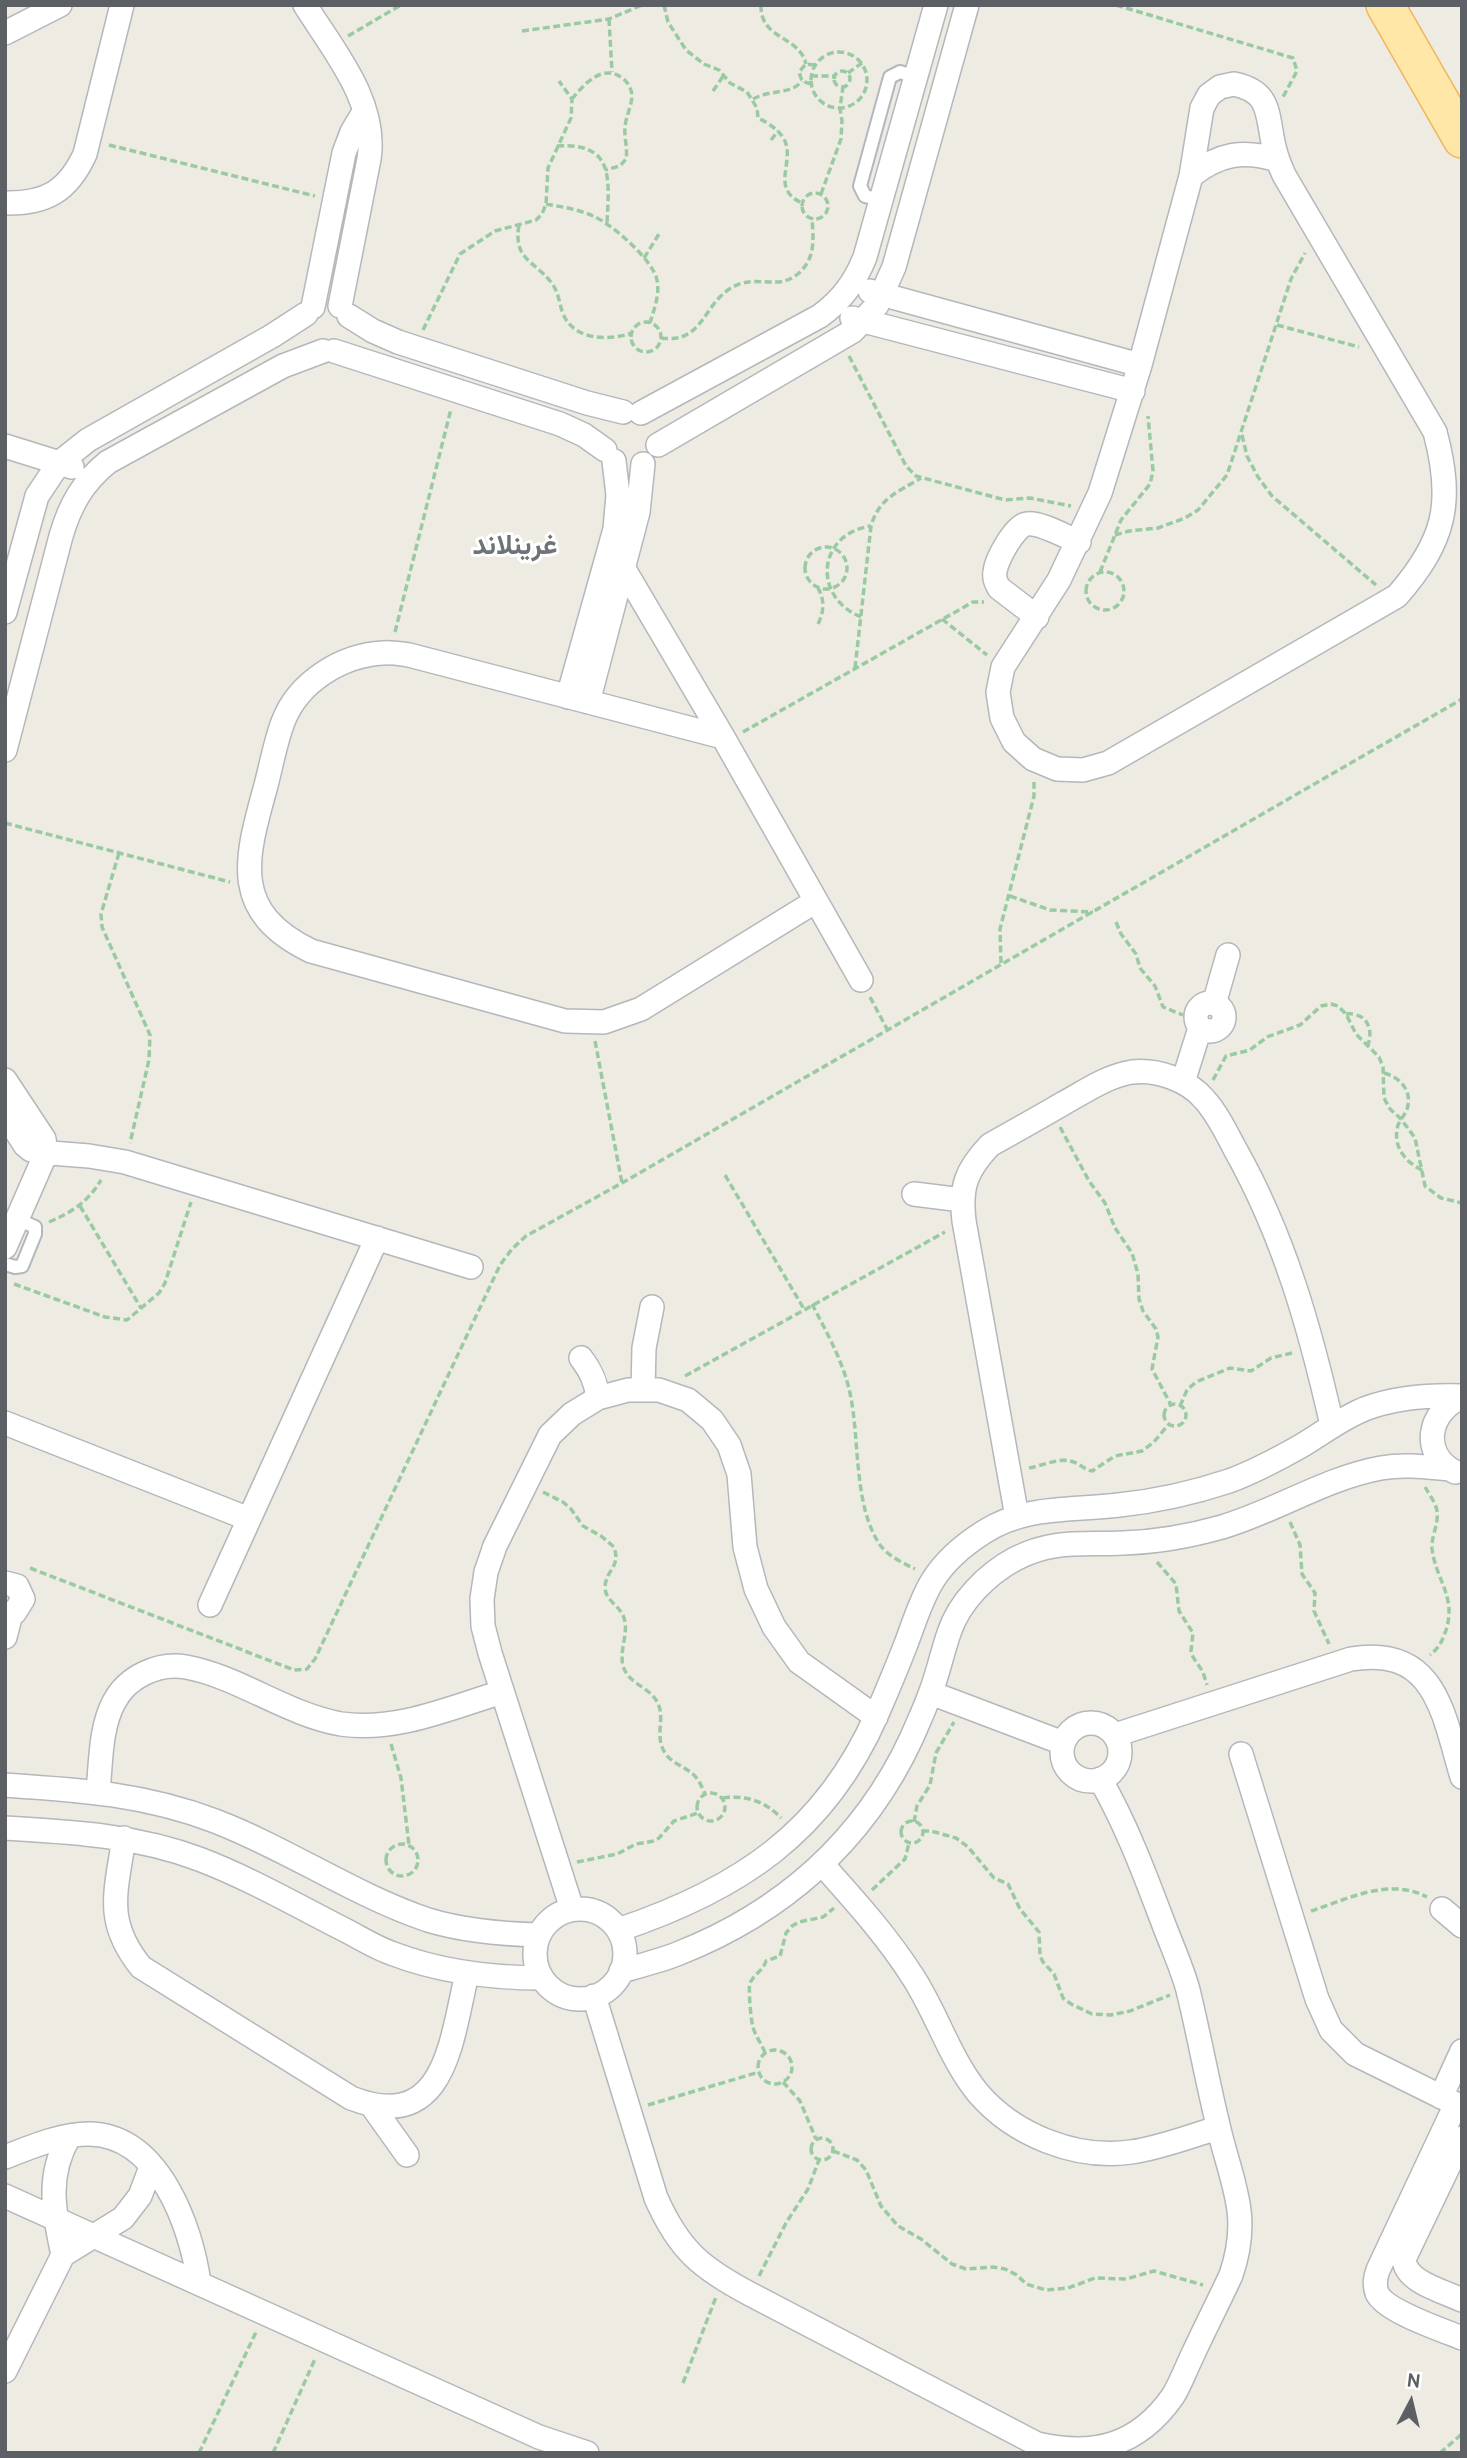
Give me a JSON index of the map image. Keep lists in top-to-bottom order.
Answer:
{
  "districts": ["غرينلاند"],
  "north": "top"
}
